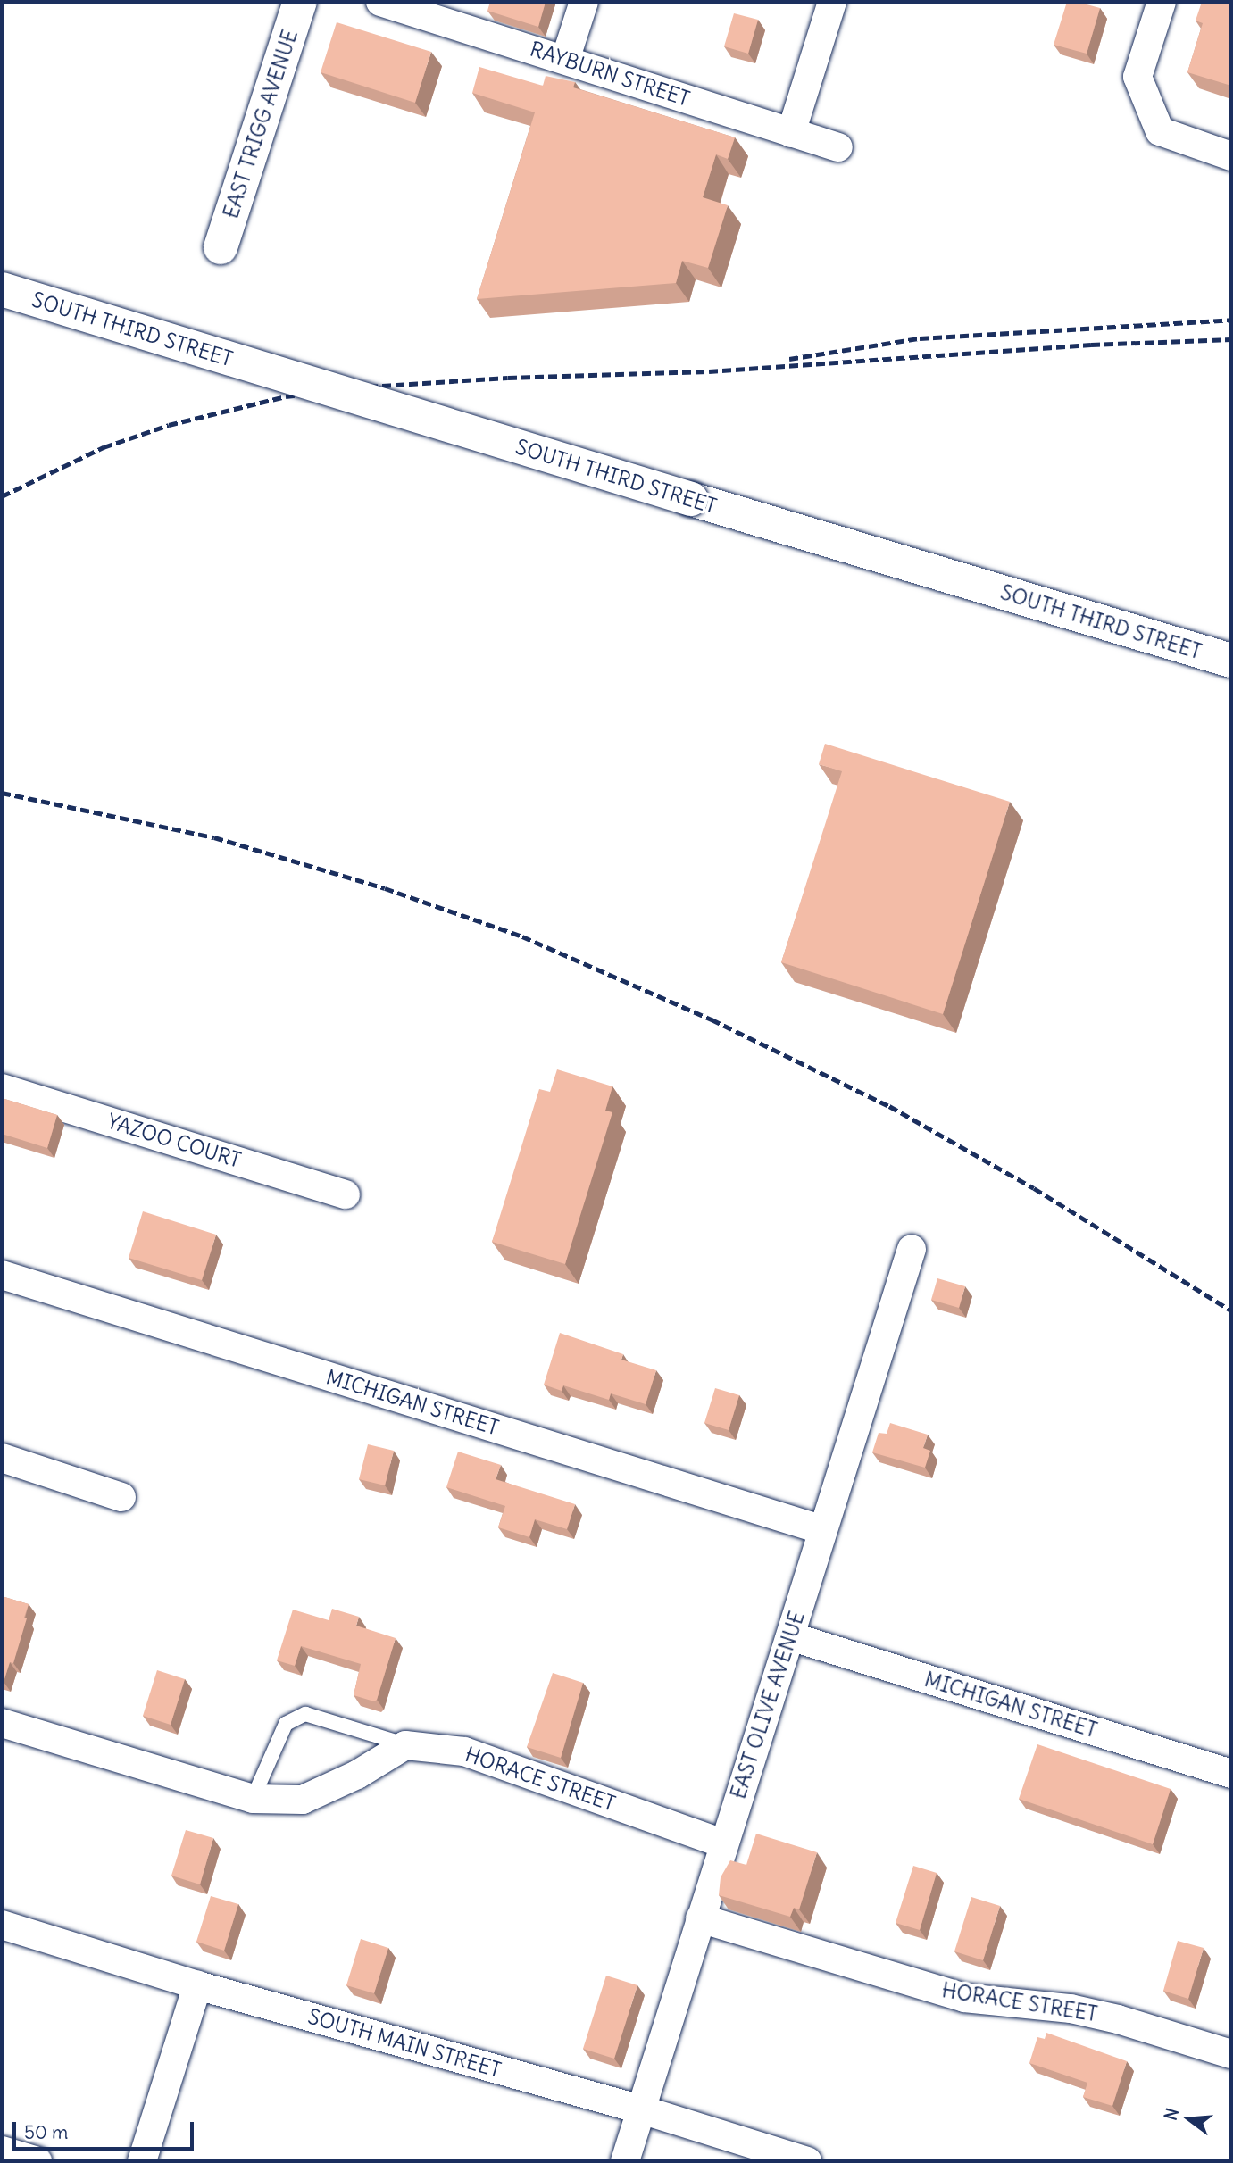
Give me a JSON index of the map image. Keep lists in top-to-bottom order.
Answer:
{
  "streets": {
    "main road": ["EAST TRIGG AVENUE", "SOUTH THIRD STREET"],
    "street": [
      "RAYBURN STREET",
      "YAZOO COURT",
      "MICHIGAN STREET",
      "EAST OLIVE AVENUE",
      "HORACE STREET",
      "SOUTH MAIN STREET"
    ]
  },
  "crossings": [
    ["MICHIGAN STREET", "EAST OLIVE AVENUE"],
    ["EAST OLIVE AVENUE", "HORACE STREET"],
    ["EAST OLIVE AVENUE", "SOUTH MAIN STREET"]
  ],
  "scale_bar": "50 m",
  "north": "left"
}
